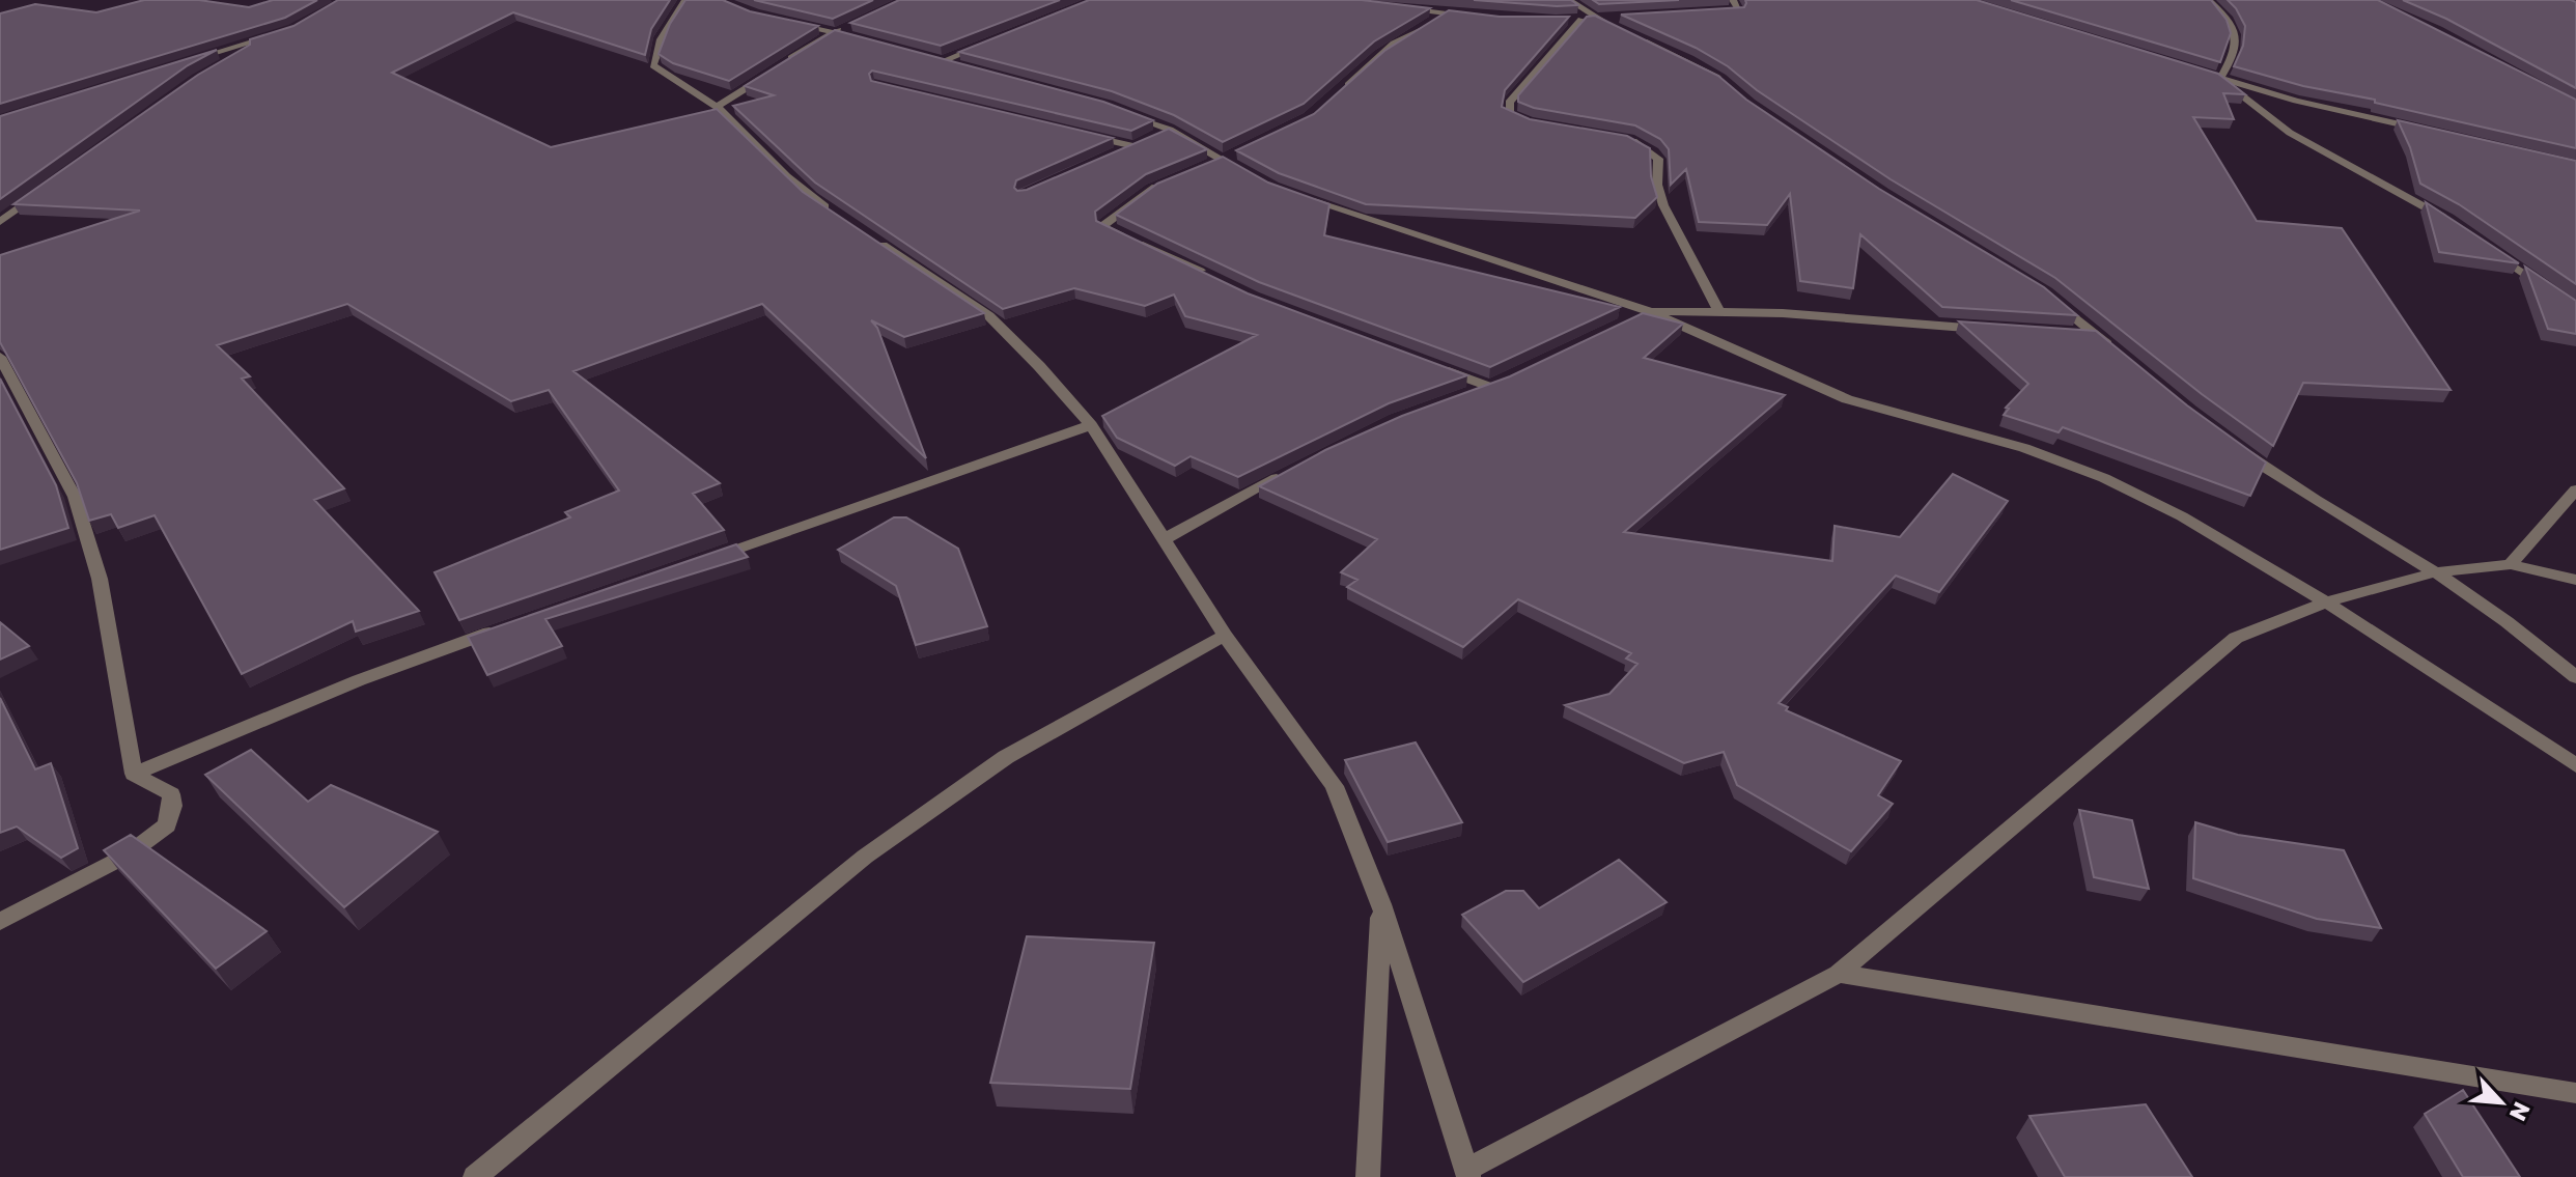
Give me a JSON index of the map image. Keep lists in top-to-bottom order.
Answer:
{
  "north": "bottom right"
}
